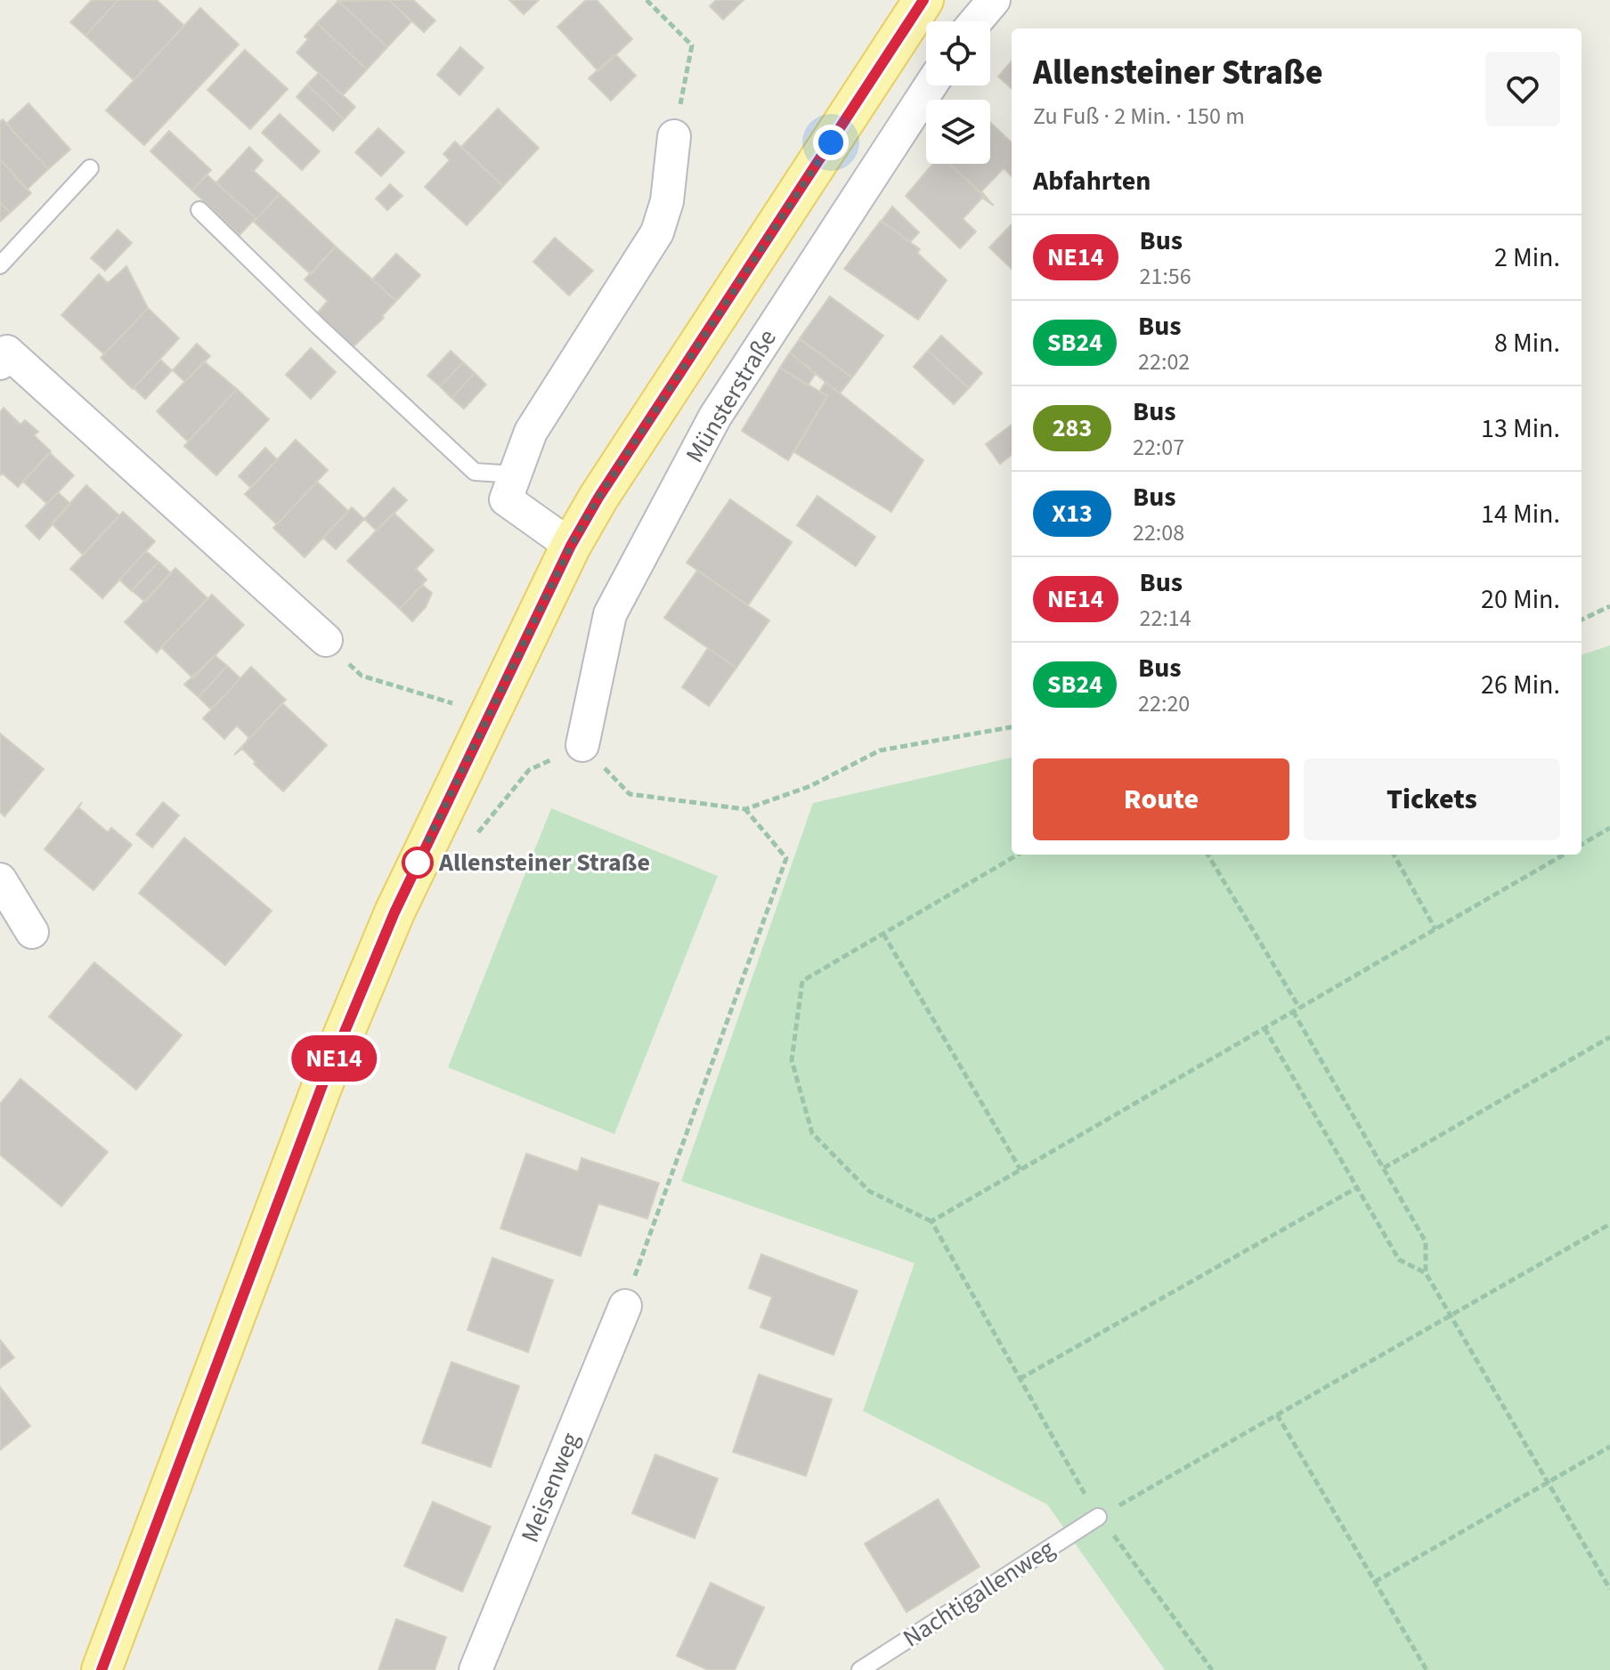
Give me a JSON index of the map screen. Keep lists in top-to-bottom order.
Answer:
{
  "streets": {
    "street": ["Münsterstraße", "Meisenweg"],
    "lane": ["Nachtigallenweg"]
  },
  "places": ["Allensteiner Straße"],
  "lines": ["bus line NE14"],
  "page": {
    "on_map": "NE14",
    "heading": [
      ["Allensteiner Straße", "Zu Fuß · 2 Min. · 150 m"],
      "Abfahrten"
    ],
    "list": [
      {
        "mark": "NE14",
        "name": "Bus",
        "note": "21:56",
        "value": "2 Min."
      },
      {
        "mark": "SB24",
        "name": "Bus",
        "note": "22:02",
        "value": "8 Min."
      },
      {
        "mark": "283",
        "name": "Bus",
        "note": "22:07",
        "value": "13 Min."
      },
      {
        "mark": "X13",
        "name": "Bus",
        "note": "22:08",
        "value": "14 Min."
      },
      {
        "mark": "NE14",
        "name": "Bus",
        "note": "22:14",
        "value": "20 Min."
      },
      {
        "mark": "SB24",
        "name": "Bus",
        "note": "22:20",
        "value": "26 Min."
      }
    ],
    "buttons": ["Route", "Tickets"]
  }
}
